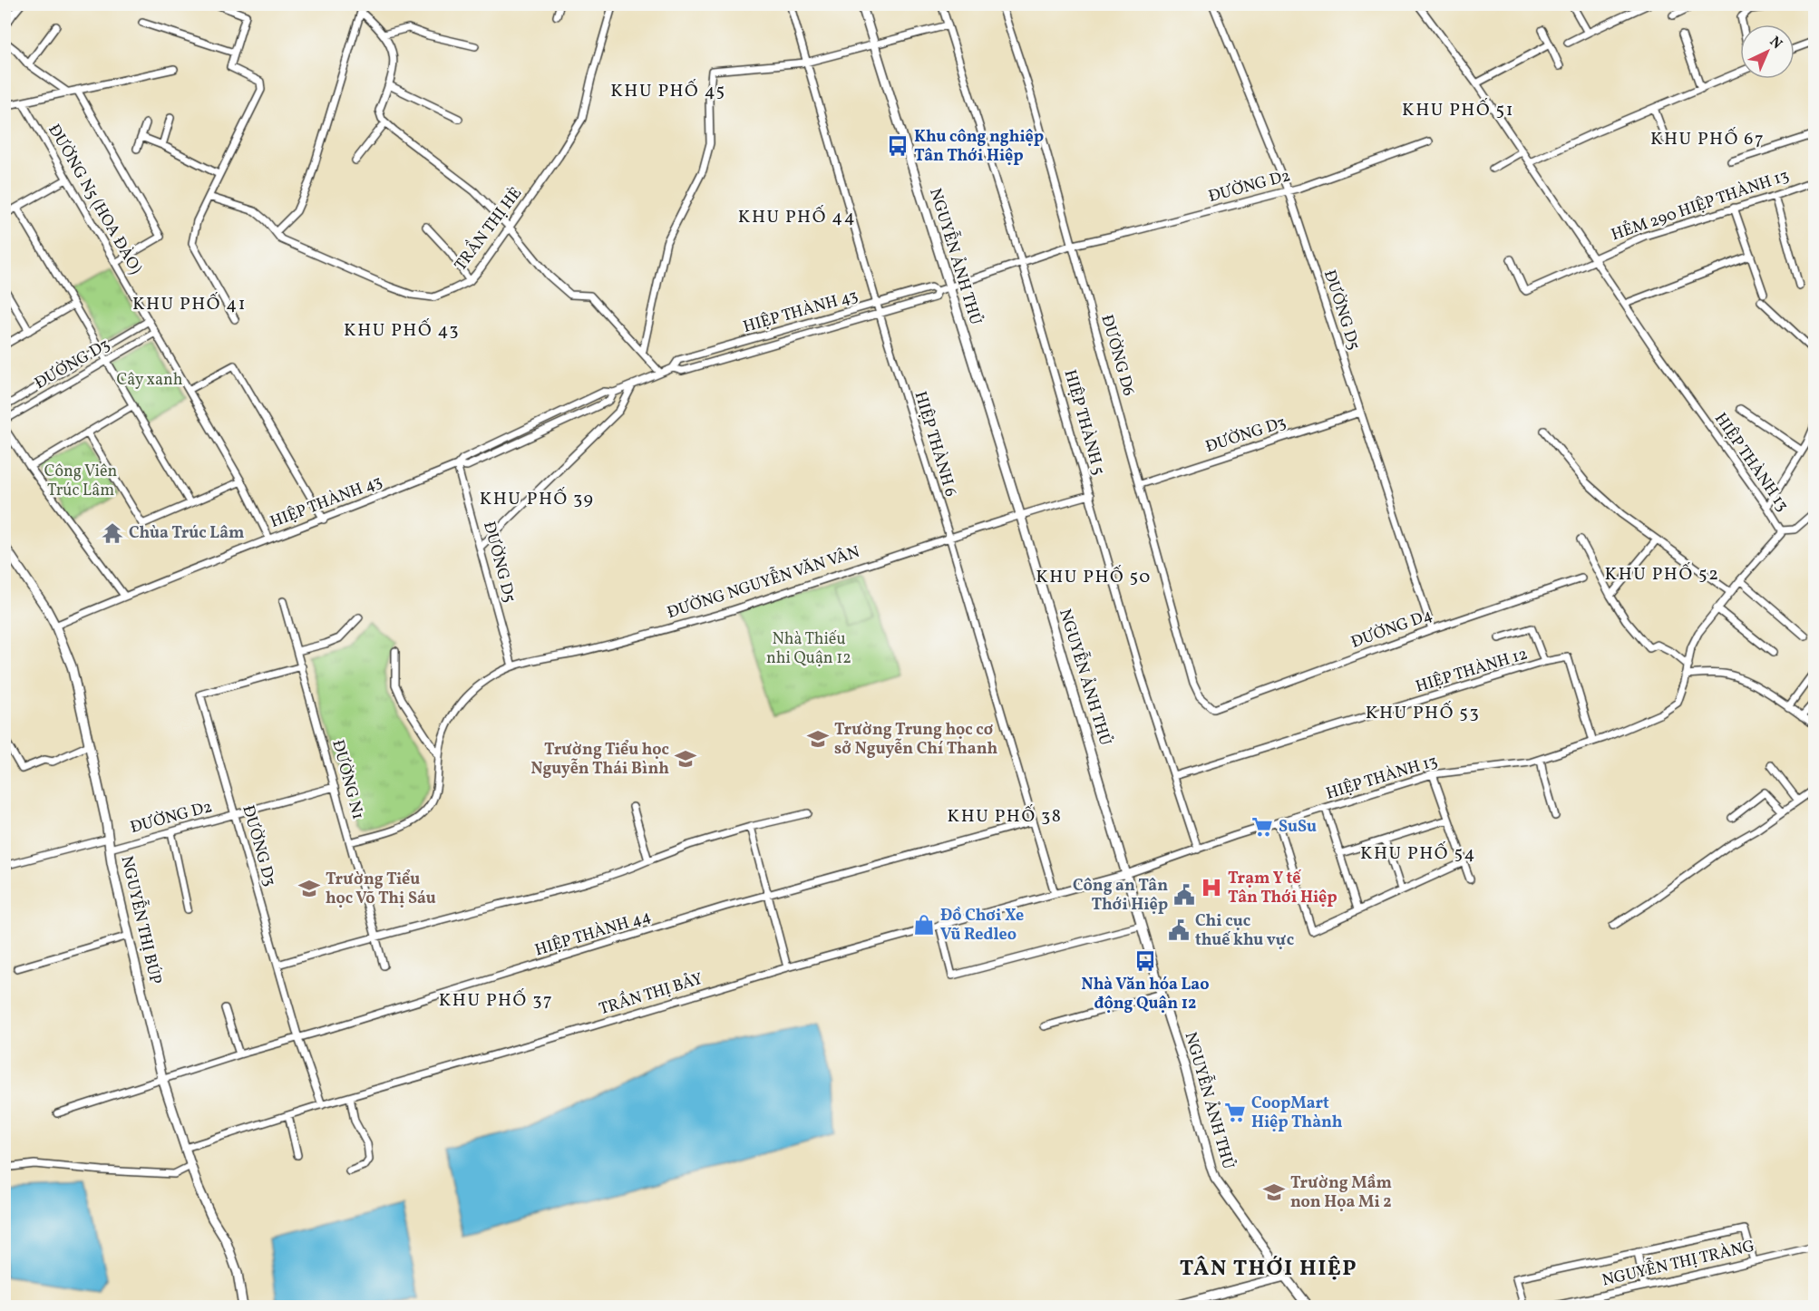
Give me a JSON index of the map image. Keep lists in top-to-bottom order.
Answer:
{
  "streets": {
    "main road": ["NGUYỄN ẢNH THỦ", "NGUYỄN THỊ BÚP"],
    "street": [
      "ĐƯỜNG D2",
      "ĐƯỜNG N5 (HOA ĐÀO)",
      "HẺM 290 HIỆP THÀNH 13",
      "TRẦN THỊ HÈ",
      "ĐƯỜNG D5",
      "HIỆP THÀNH 43",
      "ĐƯỜNG D6",
      "ĐƯỜNG D3",
      "HIỆP THÀNH 5",
      "HIỆP THÀNH 6",
      "HIỆP THÀNH 13",
      "ĐƯỜNG NGUYỄN VĂN VÂN",
      "ĐƯỜNG D4",
      "HIỆP THÀNH 12",
      "ĐƯỜNG N1",
      "HIỆP THÀNH 44",
      "TRẦN THỊ BẢY",
      "NGUYỄN THỊ TRÀNG"
    ]
  },
  "crossings": [
    ["ĐƯỜNG D2", "ĐƯỜNG D5"],
    ["ĐƯỜNG D2", "HIỆP THÀNH 43"],
    ["ĐƯỜNG D2", "ĐƯỜNG D6"],
    ["ĐƯỜNG D2", "ĐƯỜNG D3"],
    ["ĐƯỜNG D2", "ĐƯỜNG N1"],
    ["ĐƯỜNG D2", "NGUYỄN THỊ BÚP"],
    ["ĐƯỜNG N5 (HOA ĐÀO)", "HIỆP THÀNH 43"],
    ["ĐƯỜNG N5 (HOA ĐÀO)", "ĐƯỜNG D3"],
    ["HẺM 290 HIỆP THÀNH 13", "HIỆP THÀNH 13"],
    ["NGUYỄN ẢNH THỦ", "HIỆP THÀNH 43"],
    ["NGUYỄN ẢNH THỦ", "HIỆP THÀNH 13"],
    ["NGUYỄN ẢNH THỦ", "ĐƯỜNG NGUYỄN VĂN VÂN"],
    ["NGUYỄN ẢNH THỦ", "TRẦN THỊ BẢY"],
    ["ĐƯỜNG D5", "HIỆP THÀNH 43"],
    ["ĐƯỜNG D5", "ĐƯỜNG D3"],
    ["ĐƯỜNG D5", "ĐƯỜNG NGUYỄN VĂN VÂN"],
    ["ĐƯỜNG D5", "ĐƯỜNG D4"],
    ["HIỆP THÀNH 43", "ĐƯỜNG D6"],
    ["HIỆP THÀNH 43", "HIỆP THÀNH 5"],
    ["HIỆP THÀNH 43", "HIỆP THÀNH 6"],
    ["HIỆP THÀNH 43", "NGUYỄN THỊ BÚP"],
    ["ĐƯỜNG D6", "ĐƯỜNG D3"],
    ["ĐƯỜNG D6", "ĐƯỜNG D4"],
    ["ĐƯỜNG D3", "ĐƯỜNG N1"],
    ["ĐƯỜNG D3", "HIỆP THÀNH 44"],
    ["ĐƯỜNG D3", "TRẦN THỊ BẢY"],
    ["HIỆP THÀNH 5", "HIỆP THÀNH 13"],
    ["HIỆP THÀNH 5", "ĐƯỜNG NGUYỄN VĂN VÂN"],
    ["HIỆP THÀNH 5", "HIỆP THÀNH 12"],
    ["HIỆP THÀNH 6", "ĐƯỜNG NGUYỄN VĂN VÂN"],
    ["HIỆP THÀNH 6", "HIỆP THÀNH 44"],
    ["HIỆP THÀNH 6", "TRẦN THỊ BẢY"],
    ["HIỆP THÀNH 13", "HIỆP THÀNH 12"],
    ["HIỆP THÀNH 13", "TRẦN THỊ BẢY"],
    ["ĐƯỜNG NGUYỄN VĂN VÂN", "ĐƯỜNG N1"],
    ["NGUYỄN THỊ BÚP", "HIỆP THÀNH 44"],
    ["NGUYỄN THỊ BÚP", "TRẦN THỊ BẢY"]
  ],
  "districts": [
    "KHU PHỐ 45",
    "KHU PHỐ 51",
    "KHU PHỐ 67",
    "KHU PHỐ 44",
    "KHU PHỐ 41",
    "KHU PHỐ 43",
    "KHU PHỐ 39",
    "KHU PHỐ 52",
    "KHU PHỐ 50",
    "KHU PHỐ 53",
    "KHU PHỐ 38",
    "KHU PHỐ 54",
    "KHU PHỐ 37",
    "TÂN THỚI HIỆP"
  ],
  "parks": ["Cây xanh", "Công Viên Trúc Lâm", "Nhà Thiếu nhi Quận 12"],
  "places": {
    "bus stop": ["Khu công nghiệp Tân Thới Hiệp", "Nhà Văn hóa Lao động Quận 12"],
    "temple": ["Chùa Trúc Lâm"],
    "school or university": [
      "Trường Trung học cơ sở Nguyễn Chí Thanh",
      "Trường Tiểu học Nguyễn Thái Bình",
      "Trường Tiểu học Võ Thị Sáu",
      "Trường Mầm non Họa Mi 2"
    ],
    "supermarket": ["SuSu", "CoopMart Hiệp Thành"],
    "hospital": ["Trạm Y tế Tân Thới Hiệp"],
    "public building": ["Công an Tân Thới Hiệp", "Chi cục thuế khu vực"],
    "shop": ["Đồ Chơi Xe Vũ Redleo"]
  },
  "north": "top right"
}
